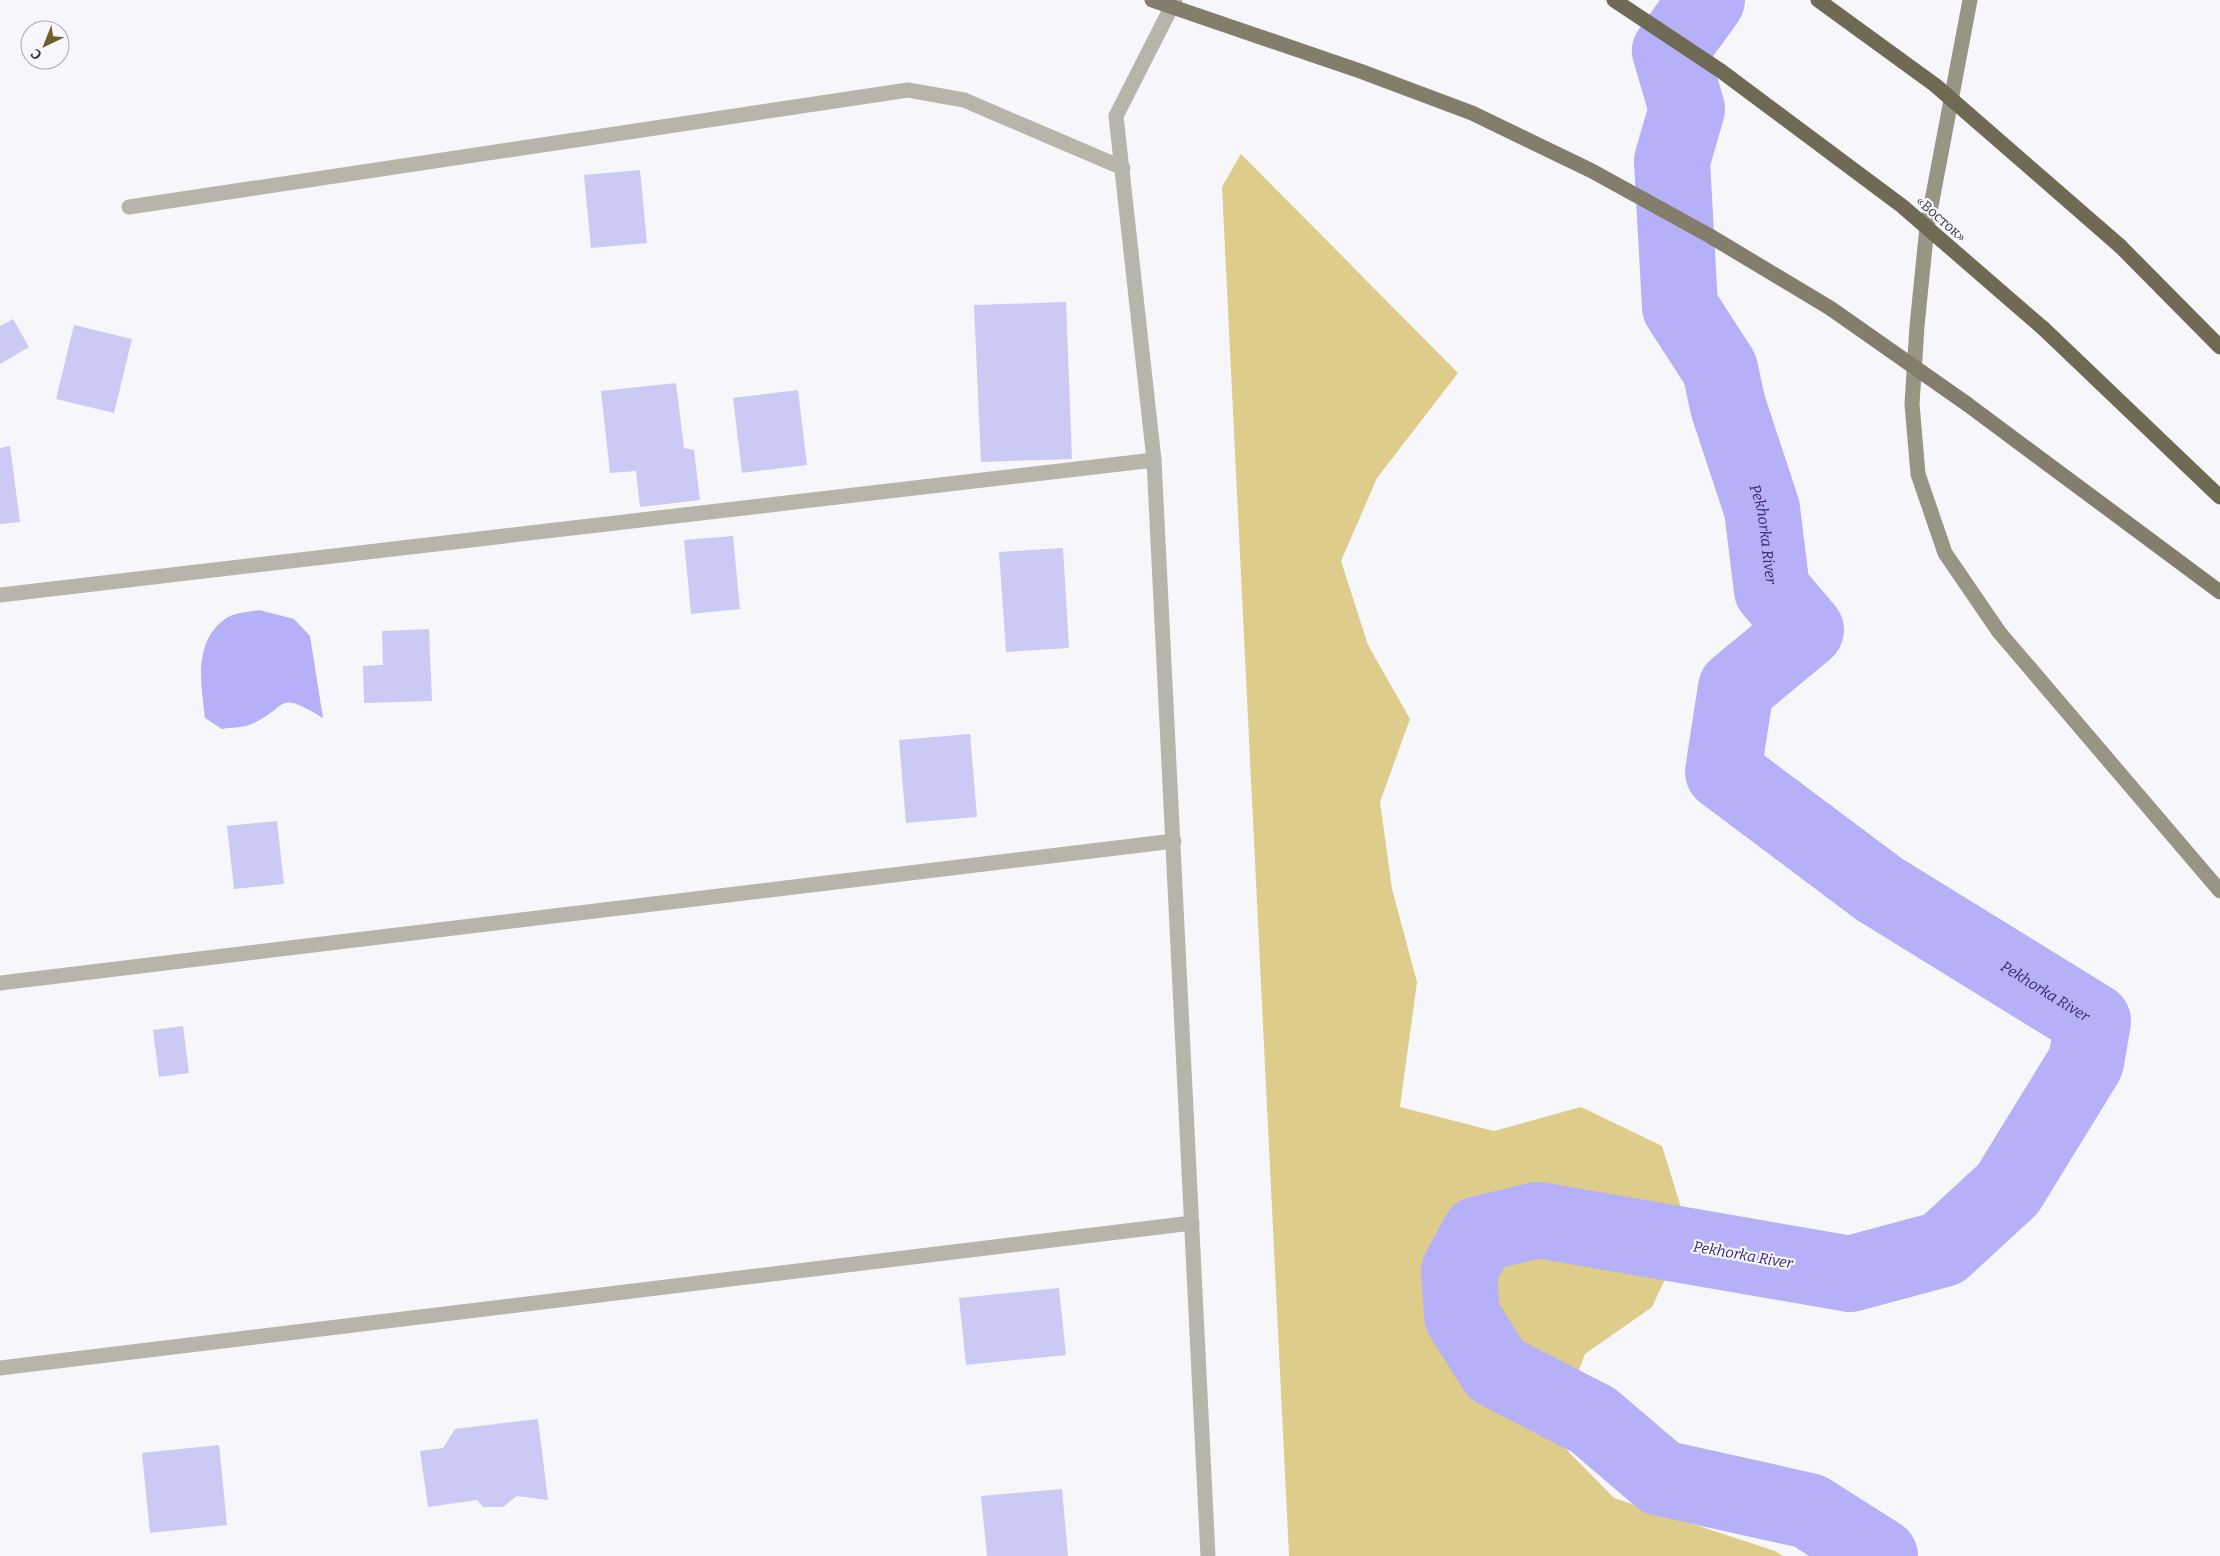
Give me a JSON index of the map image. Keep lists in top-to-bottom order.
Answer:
{
  "streets": {
    "highway": ["«Восток»"]
  },
  "water": ["Pekhorka River"],
  "north": "bottom left"
}
